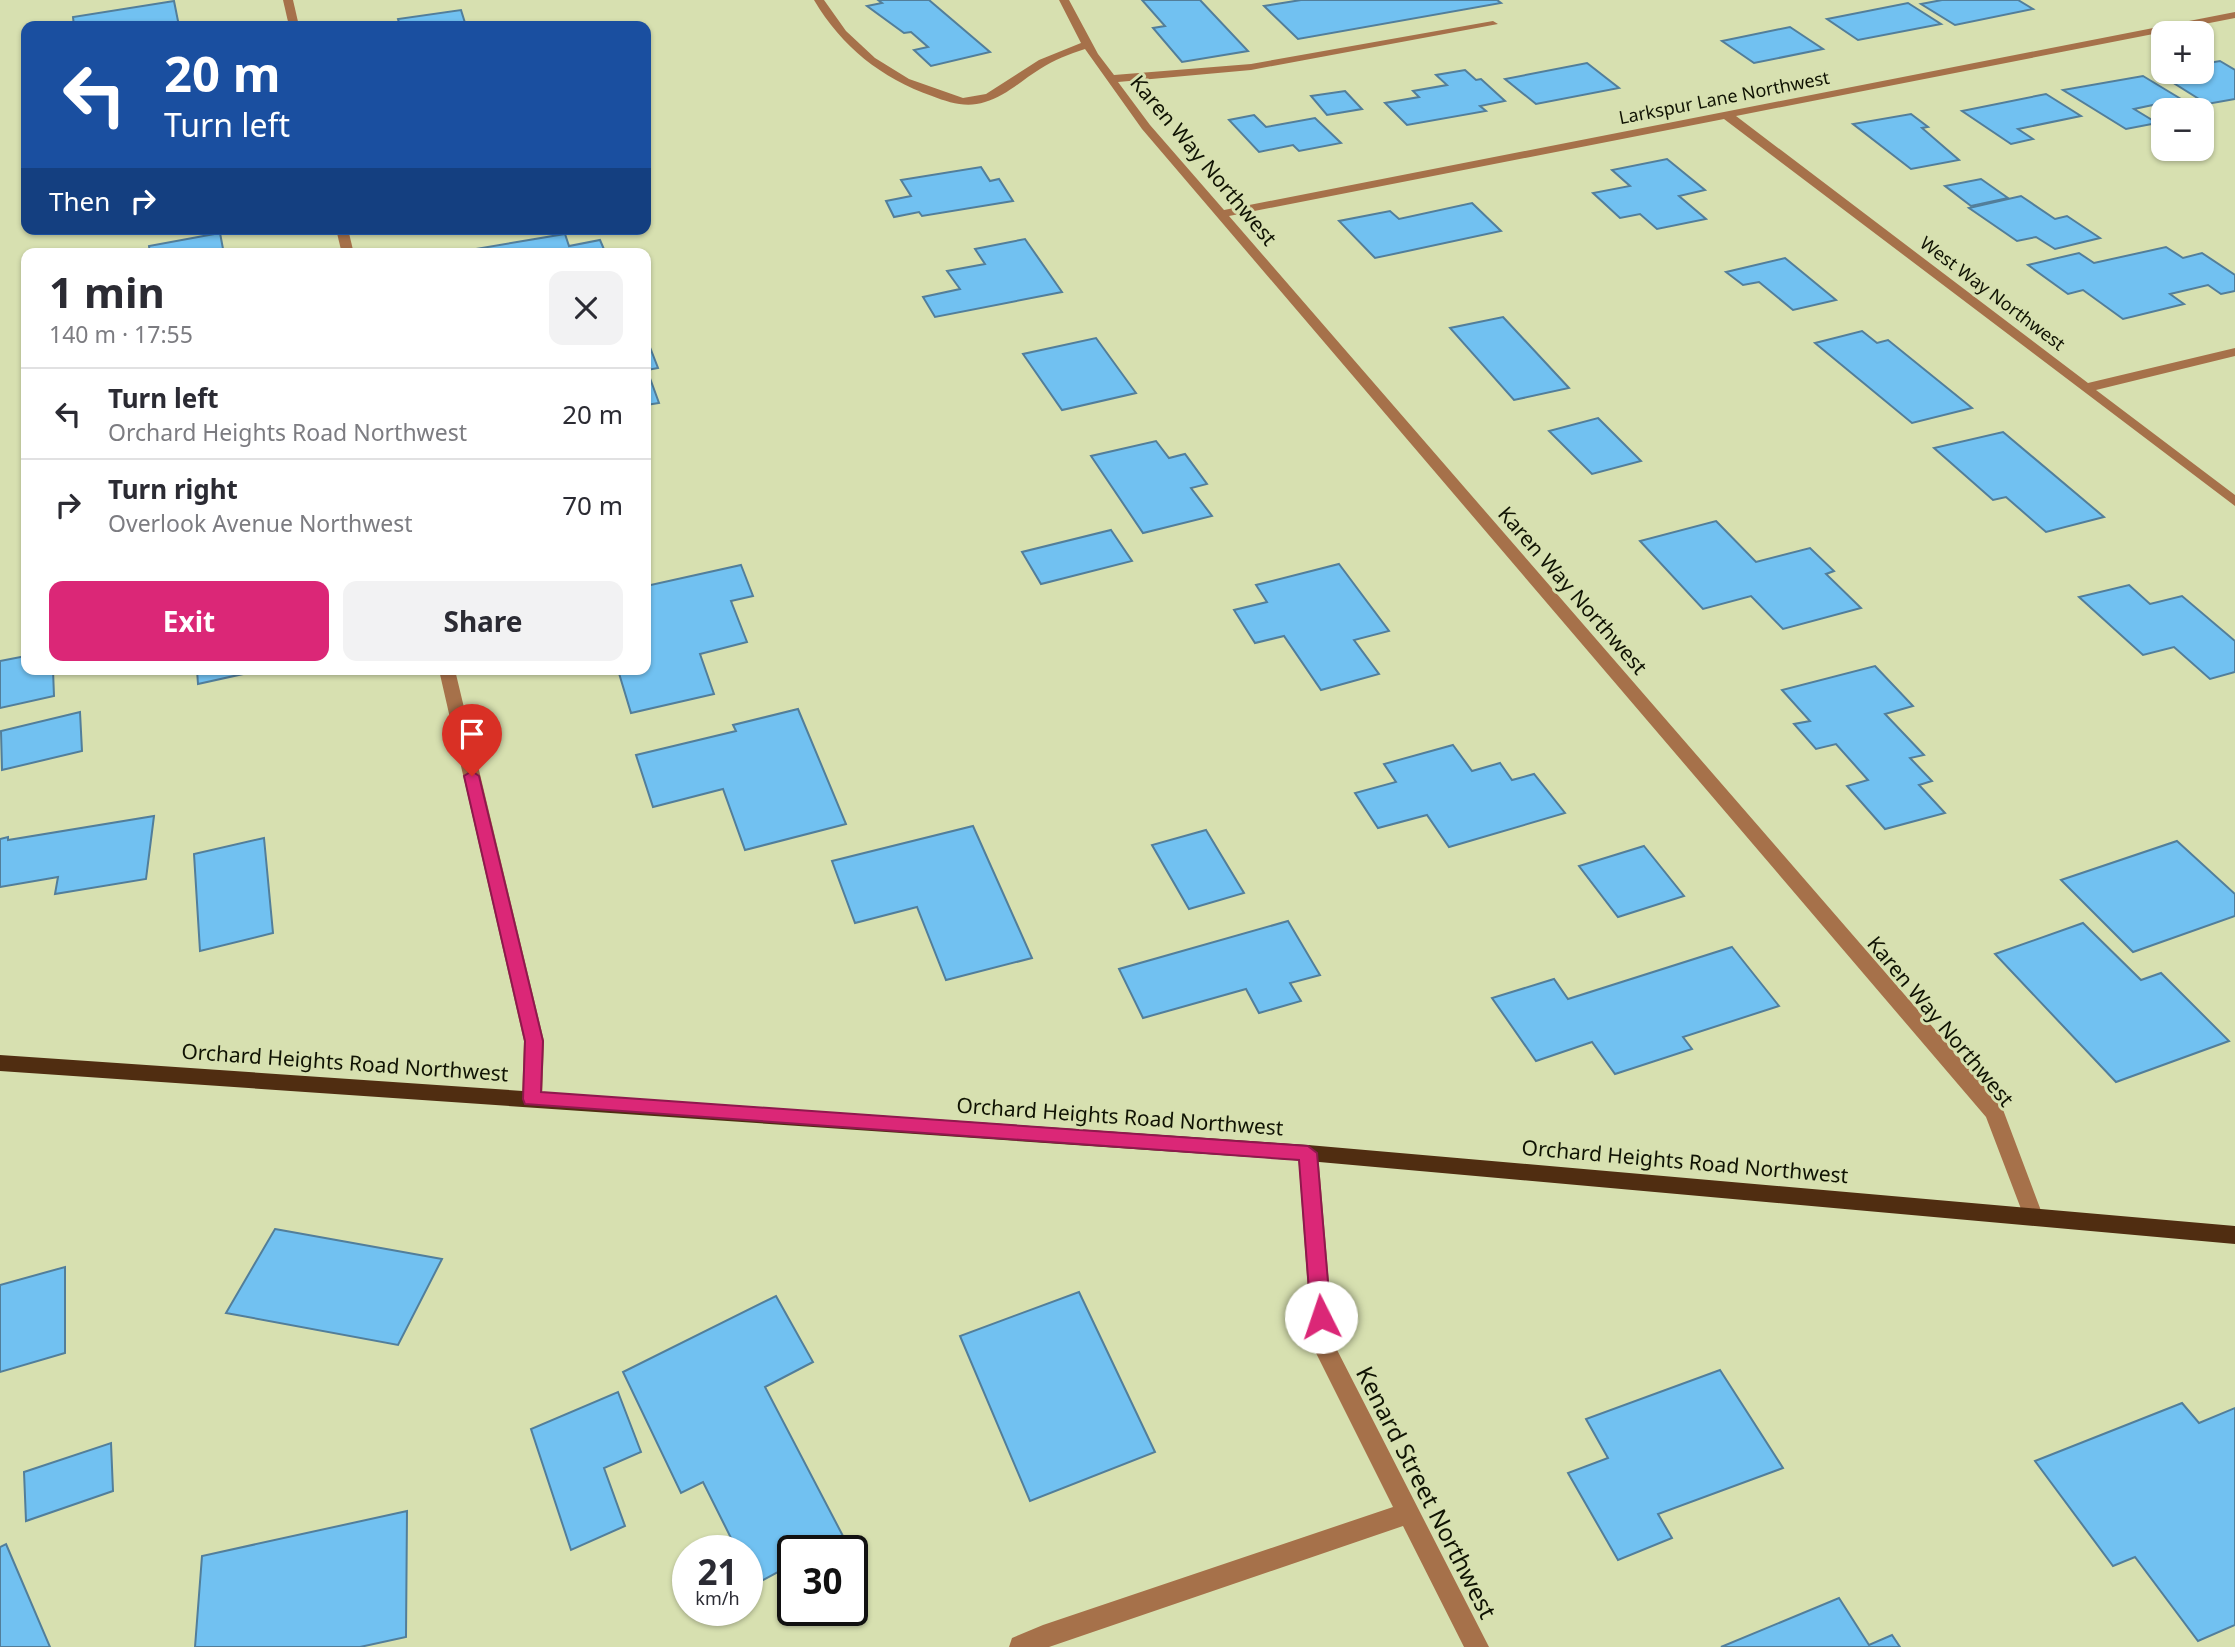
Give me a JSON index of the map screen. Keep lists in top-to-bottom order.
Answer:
{
  "streets": {
    "main road": ["Orchard Heights Road Northwest"],
    "street": [
      "Larkspur Lane Northwest",
      "Karen Way Northwest",
      "West Way Northwest",
      "Kenard Street Northwest"
    ]
  },
  "crossings": [
    ["Larkspur Lane Northwest", "Karen Way Northwest"],
    ["Larkspur Lane Northwest", "West Way Northwest"],
    ["Karen Way Northwest", "Orchard Heights Road Northwest"],
    ["Orchard Heights Road Northwest", "Kenard Street Northwest"]
  ],
  "page": {
    "map_buttons": ["+", "−"],
    "turn": ["20 m", "Turn left"],
    "then": "Then",
    "heading": ["1 min", "140 m · 17:55"],
    "list": [
      {
        "name": "Turn left",
        "note": "Orchard Heights Road Northwest",
        "value": "20 m"
      },
      {
        "name": "Turn right",
        "note": "Overlook Avenue Northwest",
        "value": "70 m"
      }
    ],
    "buttons": ["Exit", "Share"],
    "speed": "21 km/h",
    "limit": "30"
  }
}
